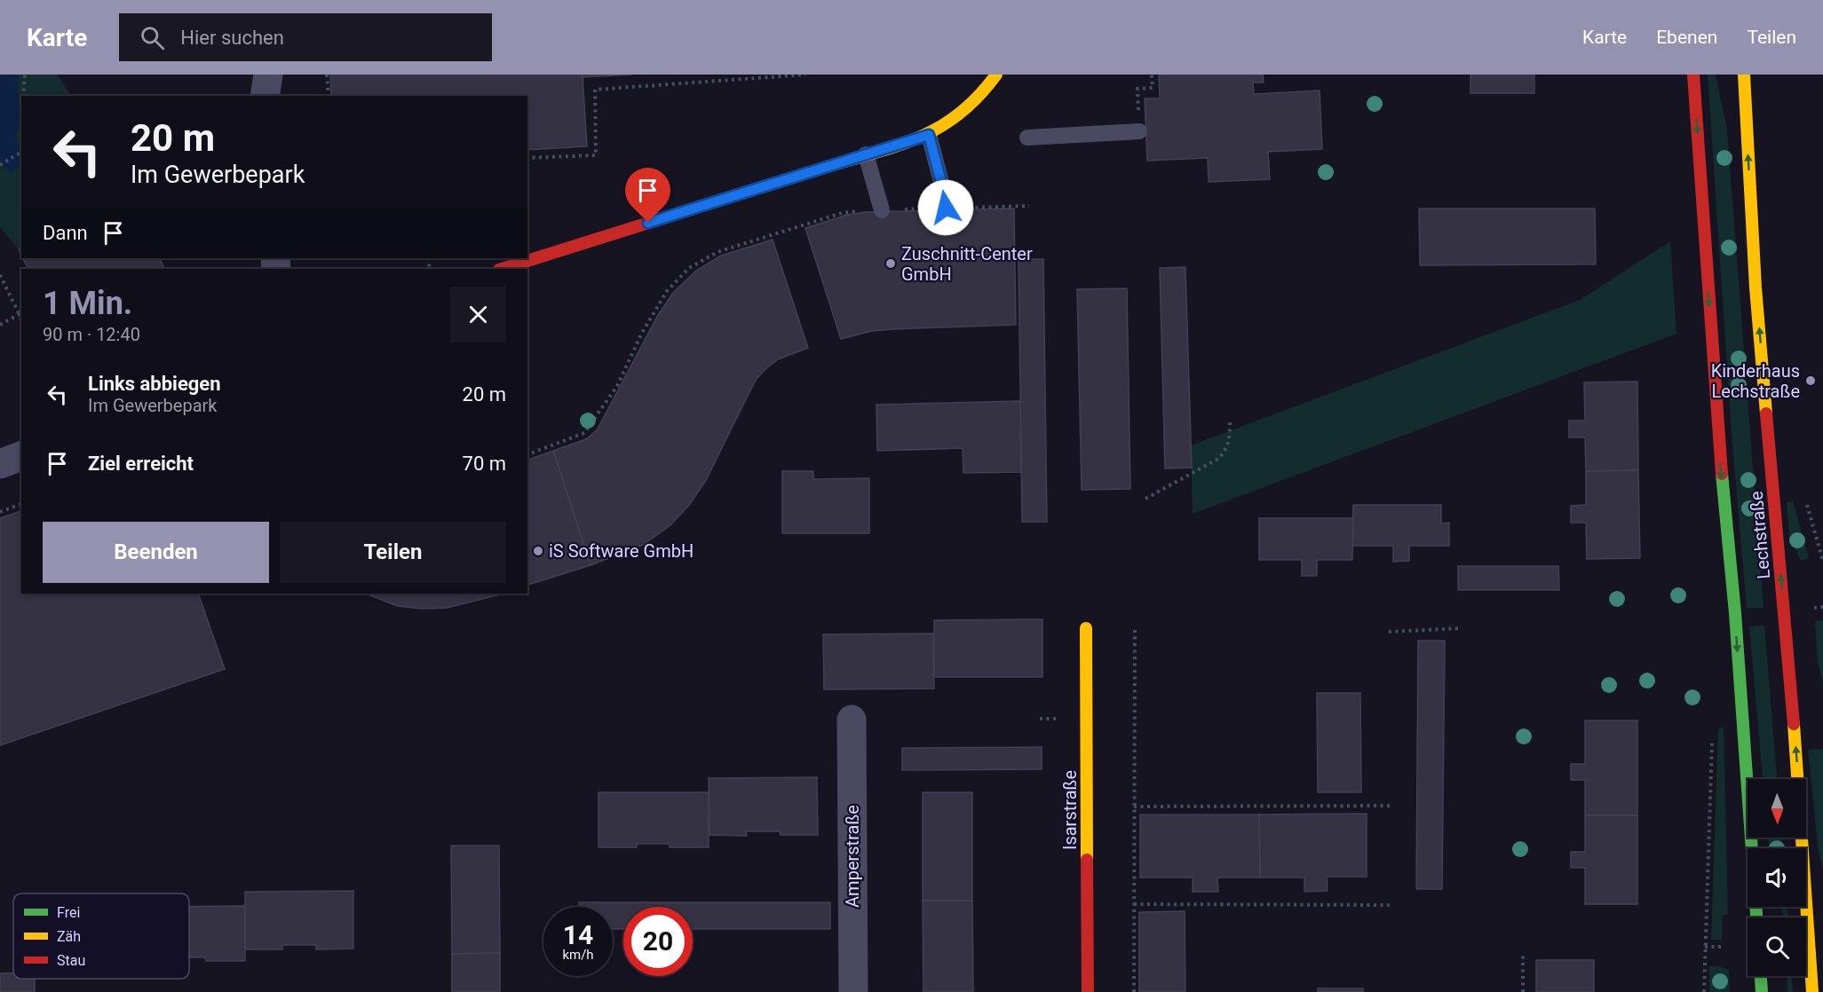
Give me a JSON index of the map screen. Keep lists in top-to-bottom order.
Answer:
{
  "streets": {
    "street": ["Lechstraße", "Isarstraße", "Amperstraße"]
  },
  "places": ["Zuschnitt-Center GmbH", "Kinderhaus Lechstraße", "iS Software GmbH"],
  "legend": ["Frei", "Zäh", "Stau"],
  "north": "bottom",
  "page": {
    "header": "Karte",
    "search": "Hier suchen",
    "nav": ["Karte", "Ebenen", "Teilen"],
    "turn": ["20 m", "Im Gewerbepark"],
    "then": "Dann",
    "heading": ["1 Min.", "90 m · 12:40"],
    "list": [
      {
        "name": "Links abbiegen",
        "note": "Im Gewerbepark",
        "value": "20 m"
      },
      {
        "name": "Ziel erreicht",
        "value": "70 m"
      }
    ],
    "buttons": ["Beenden", "Teilen"],
    "speed": "14 km/h",
    "limit": "20"
  }
}
